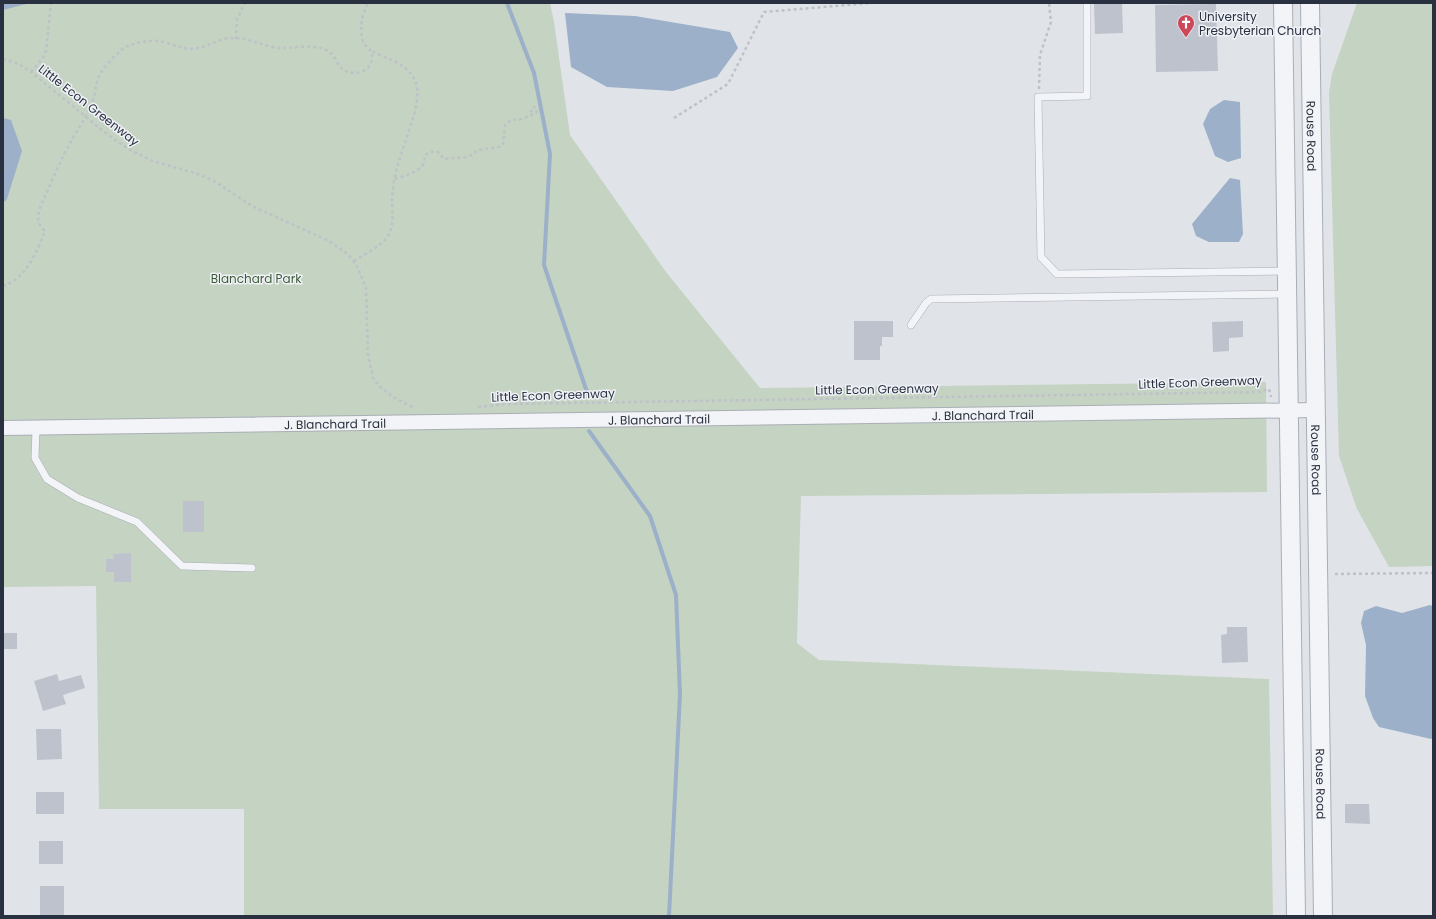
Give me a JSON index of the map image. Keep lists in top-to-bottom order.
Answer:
{
  "streets": {
    "street": ["Rouse Road", "J. Blanchard Trail"],
    "path": ["Little Econ Greenway"]
  },
  "crossings": [
    ["Rouse Road", "J. Blanchard Trail"]
  ],
  "parks": ["Blanchard Park"],
  "places": {
    "church": ["University Presbyterian Church"]
  }
}
